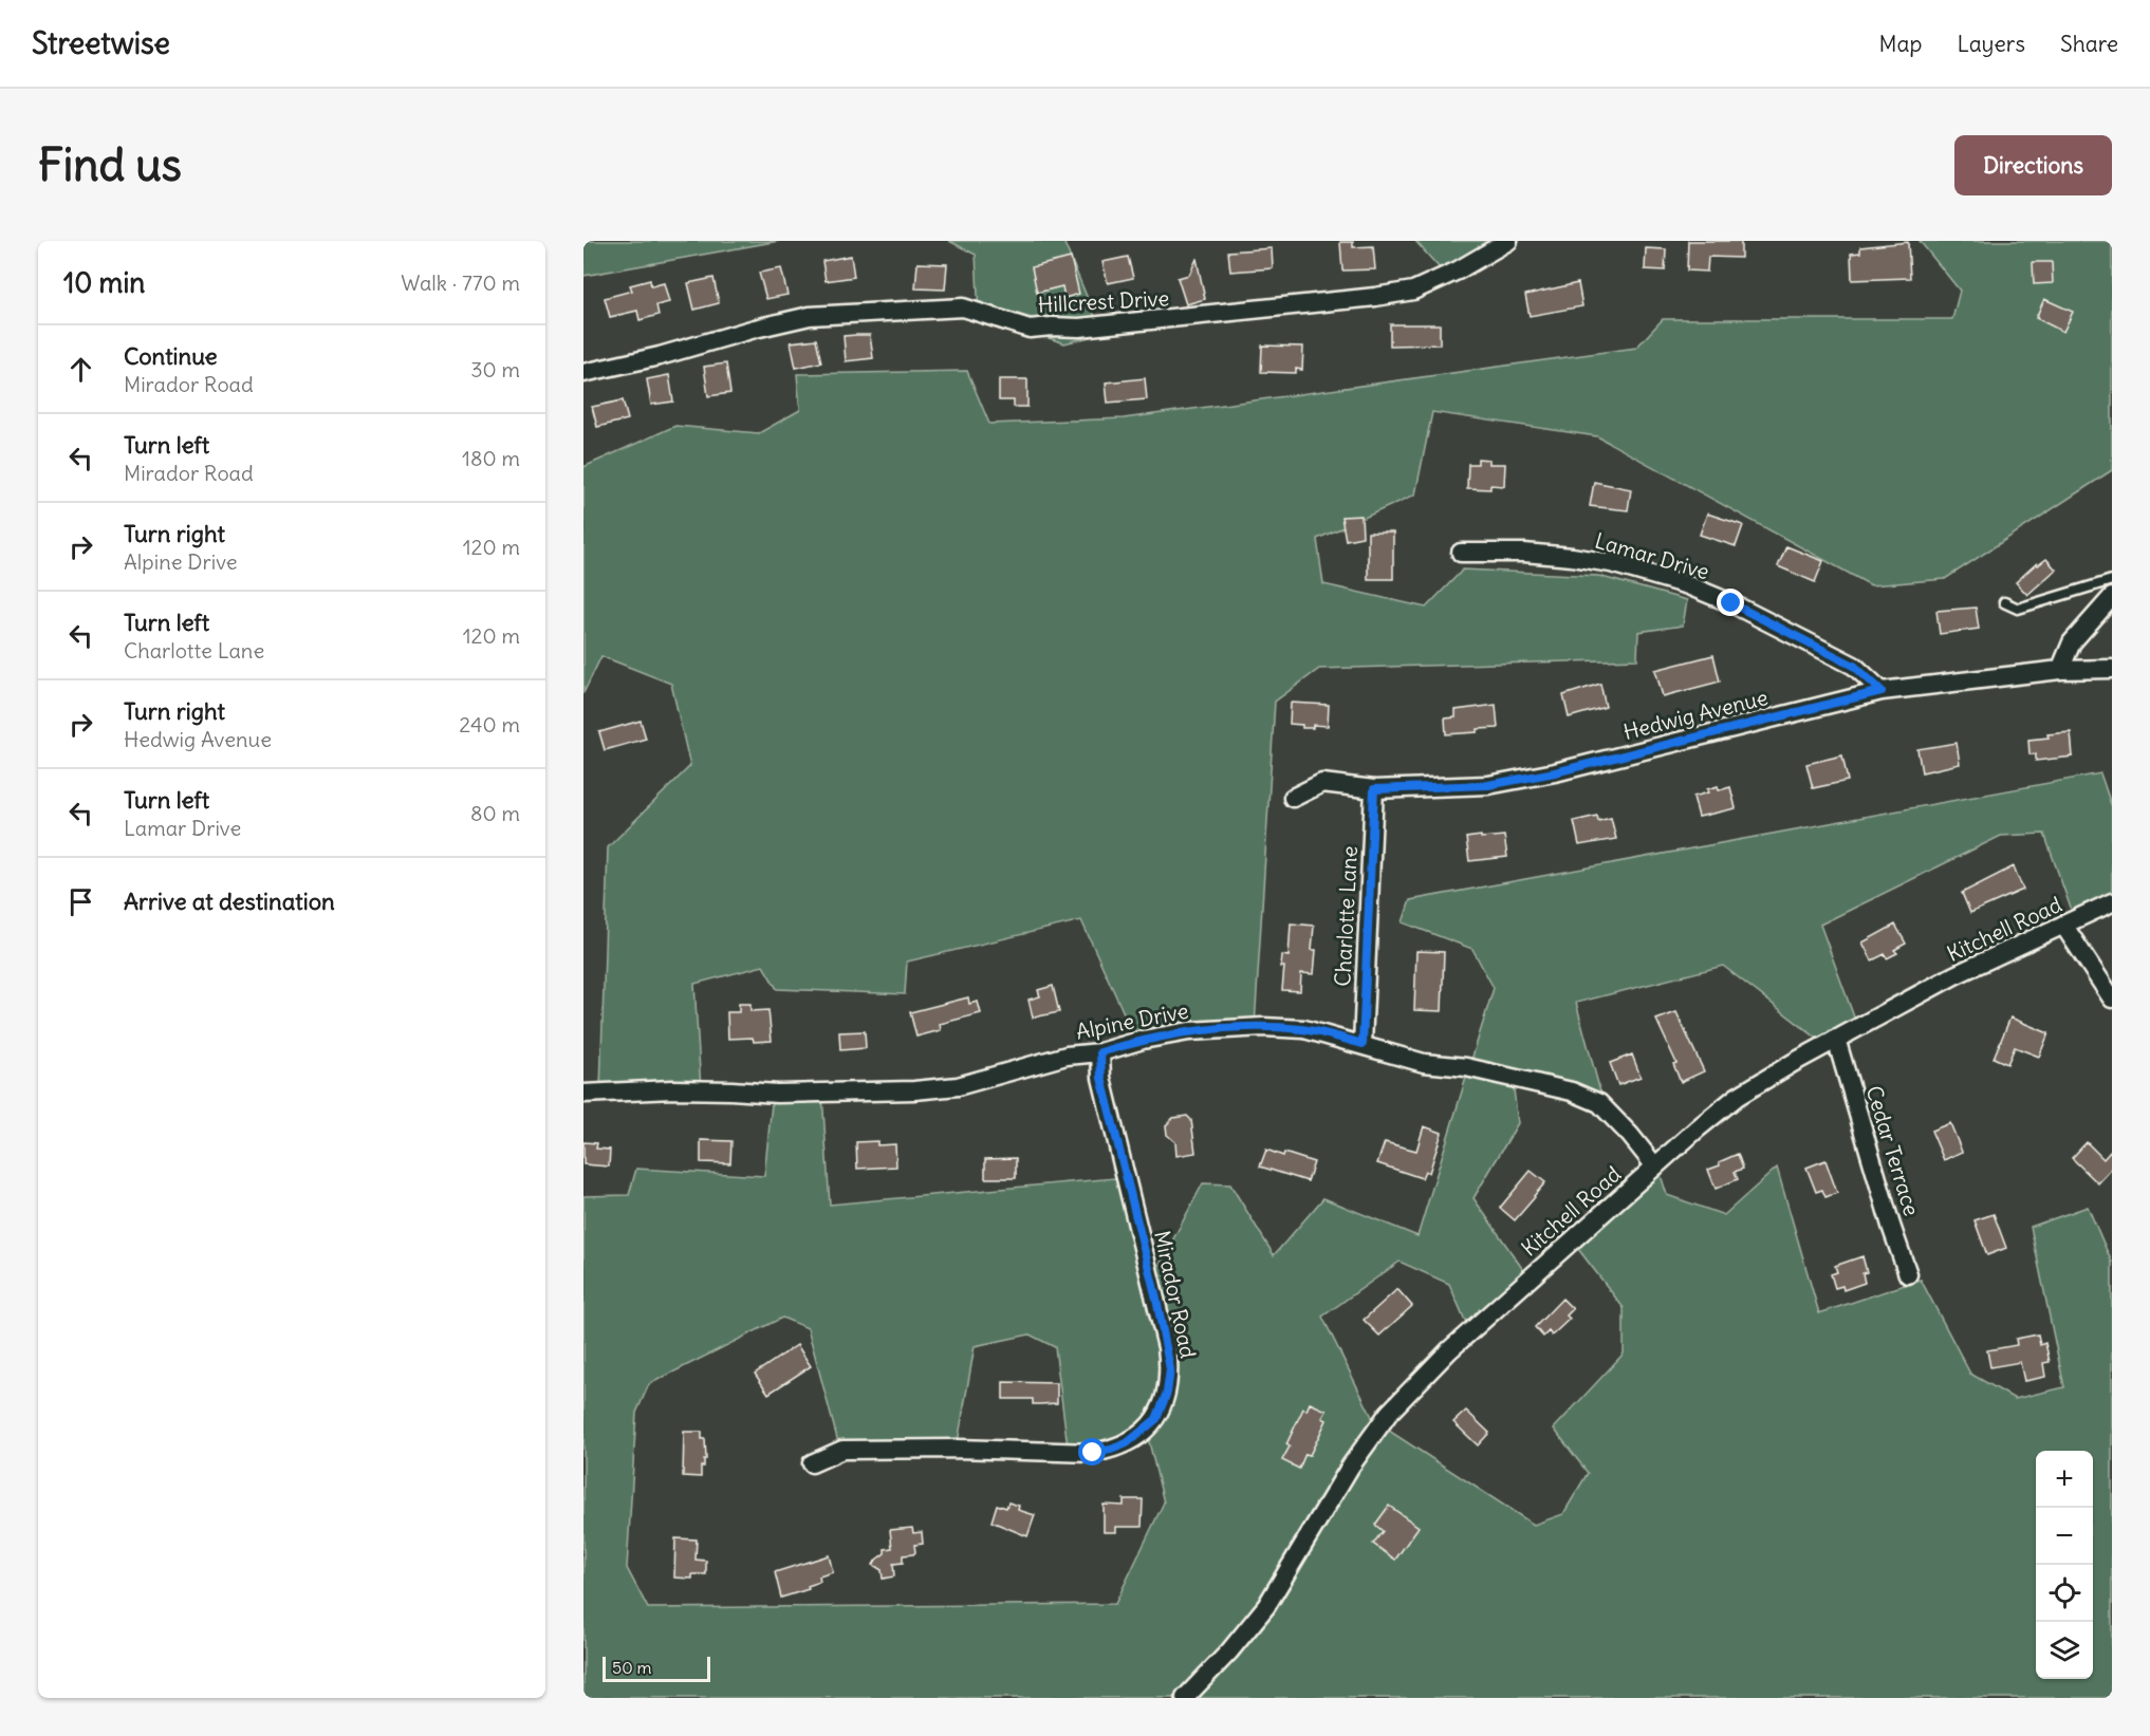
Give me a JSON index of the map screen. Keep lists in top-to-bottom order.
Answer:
{
  "streets": {
    "street": [
      "Hillcrest Drive",
      "Lamar Drive",
      "Hedwig Avenue",
      "Charlotte Lane",
      "Kitchell Road",
      "Alpine Drive",
      "Cedar Terrace",
      "Mirador Road"
    ]
  },
  "crossings": [
    ["Lamar Drive", "Hedwig Avenue"],
    ["Hedwig Avenue", "Charlotte Lane"],
    ["Charlotte Lane", "Alpine Drive"],
    ["Kitchell Road", "Alpine Drive"],
    ["Kitchell Road", "Cedar Terrace"],
    ["Alpine Drive", "Mirador Road"]
  ],
  "scale_bar": "50 m",
  "page": {
    "header": "Streetwise",
    "nav": ["Map", "Layers", "Share"],
    "buttons": "Directions",
    "title": "Find us",
    "heading": ["10 min", "Walk · 770 m"],
    "list": [
      ["Continue", "Mirador Road", "30 m"],
      ["Turn left", "Mirador Road", "180 m"],
      ["Turn right", "Alpine Drive", "120 m"],
      ["Turn left", "Charlotte Lane", "120 m"],
      ["Turn right", "Hedwig Avenue", "240 m"],
      ["Turn left", "Lamar Drive", "80 m"],
      "Arrive at destination"
    ],
    "map_buttons": ["+", "−"],
    "scale": "50 m"
  }
}
